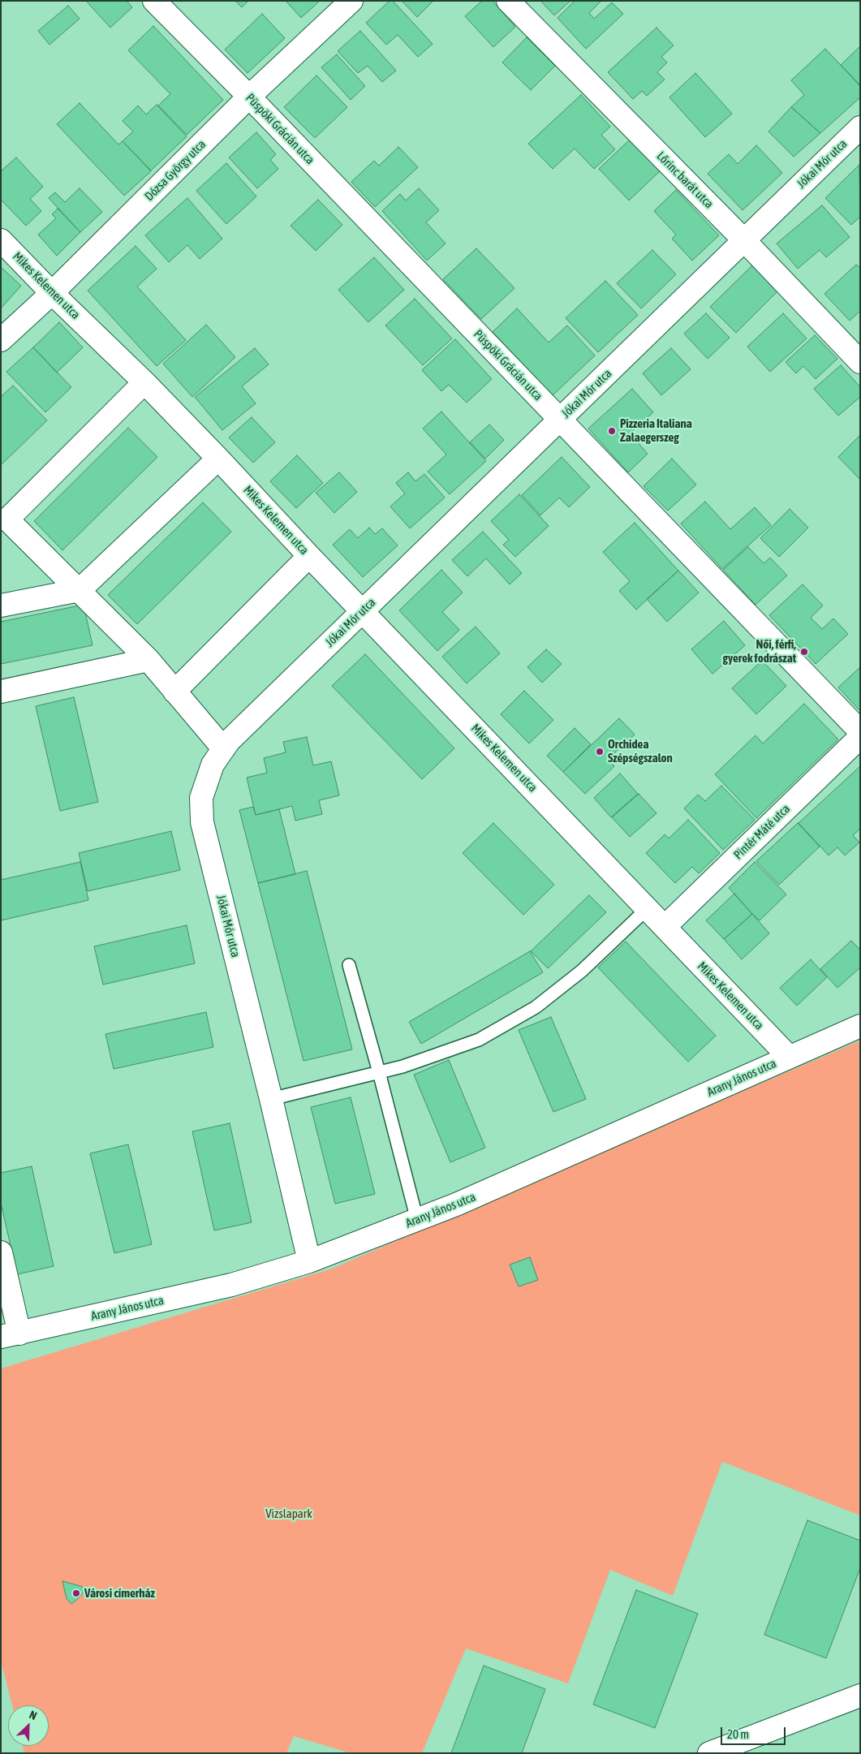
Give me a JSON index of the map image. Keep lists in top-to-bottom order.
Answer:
{
  "streets": {
    "street": [
      "Püspöki Grácián utca",
      "Jókai Mór utca",
      "Dózsa György utca",
      "Lőrinc barát utca",
      "Mikes Kelemen utca",
      "Pintér Máté utca",
      "Arany János utca"
    ]
  },
  "crossings": [
    ["Püspöki Grácián utca", "Jókai Mór utca"],
    ["Püspöki Grácián utca", "Dózsa György utca"],
    ["Jókai Mór utca", "Lőrinc barát utca"],
    ["Jókai Mór utca", "Mikes Kelemen utca"],
    ["Jókai Mór utca", "Arany János utca"],
    ["Dózsa György utca", "Mikes Kelemen utca"],
    ["Mikes Kelemen utca", "Pintér Máté utca"],
    ["Mikes Kelemen utca", "Arany János utca"]
  ],
  "parks": ["Vizslapark"],
  "places": [
    "Pizzeria Italiana Zalaegerszeg",
    "Női, férfi, gyerek fodrászat",
    "Orchidea Szépségszalon",
    "Városi címerház"
  ],
  "scale_bar": "20 m",
  "north": "top right"
}
